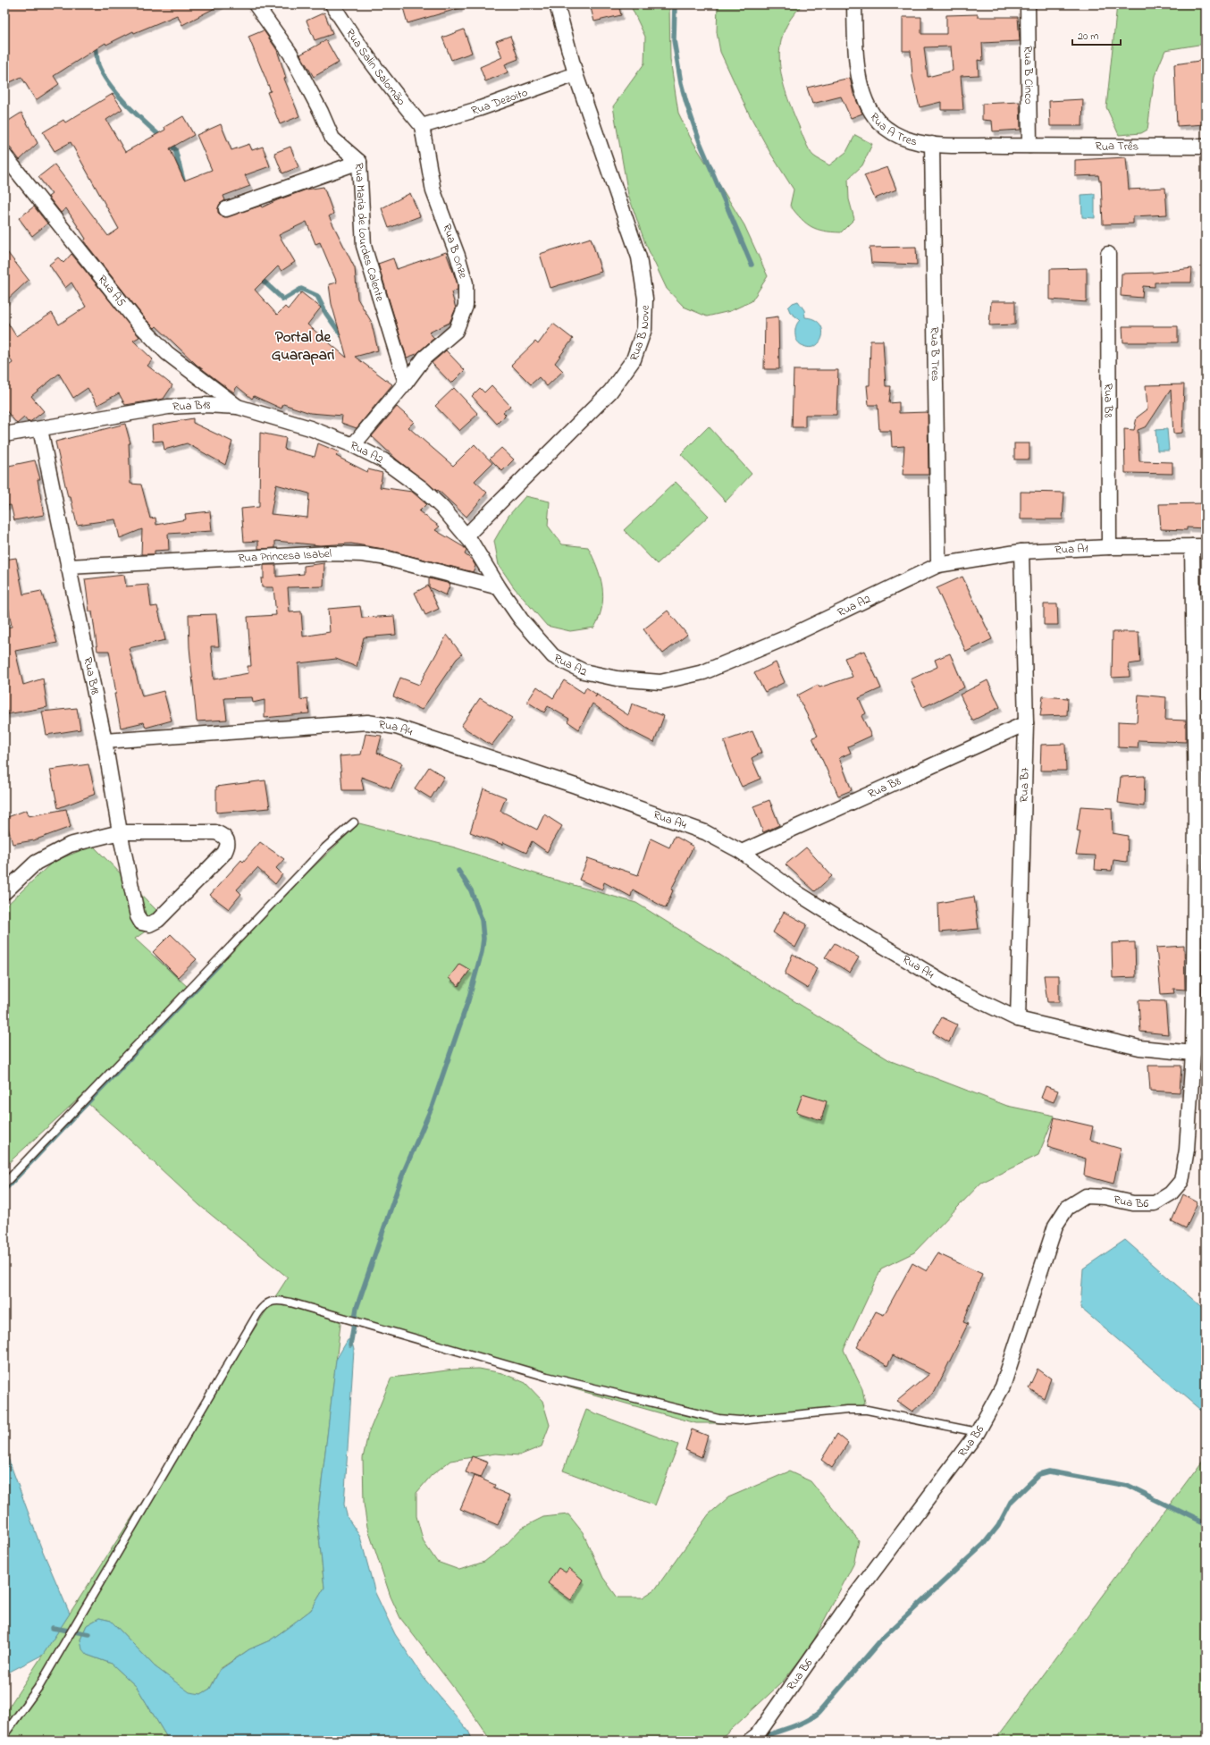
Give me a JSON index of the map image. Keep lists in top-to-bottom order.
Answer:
{
  "streets": {
    "street": [
      "Rua Salin Salomão",
      "Rua B Cinco",
      "Rua Dezoito",
      "Rua A Tres",
      "Rua Três",
      "Rua Maria de Lourdes Calente",
      "Rua B Onze",
      "Rua A5",
      "Rua B Nove",
      "Rua B Tres",
      "Rua B8",
      "Rua B18",
      "Rua A2",
      "Rua A1",
      "Rua Princesa Isabel",
      "Rua A4",
      "Rua B7",
      "Rua B6"
    ]
  },
  "crossings": [
    ["Rua Salin Salomão", "Rua Dezoito"],
    ["Rua Salin Salomão", "Rua B Onze"],
    ["Rua B Cinco", "Rua A Tres"],
    ["Rua B Cinco", "Rua Três"],
    ["Rua Dezoito", "Rua B Onze"],
    ["Rua Dezoito", "Rua B Nove"],
    ["Rua A Tres", "Rua Três"],
    ["Rua A Tres", "Rua B Tres"],
    ["Rua Maria de Lourdes Calente", "Rua B Onze"],
    ["Rua B Onze", "Rua A2"],
    ["Rua A5", "Rua B18"],
    ["Rua A5", "Rua A2"],
    ["Rua B Nove", "Rua A2"],
    ["Rua B Tres", "Rua A2"],
    ["Rua B Tres", "Rua A1"],
    ["Rua B8", "Rua A1"],
    ["Rua B8", "Rua A4"],
    ["Rua B8", "Rua B7"],
    ["Rua B18", "Rua A2"],
    ["Rua B18", "Rua Princesa Isabel"],
    ["Rua B18", "Rua A4"],
    ["Rua A2", "Rua A1"],
    ["Rua A2", "Rua Princesa Isabel"],
    ["Rua A1", "Rua B7"],
    ["Rua A1", "Rua B6"],
    ["Rua A4", "Rua B7"],
    ["Rua A4", "Rua B6"]
  ],
  "districts": ["Portal de Guarapari"],
  "scale_bar": "20 m"
}
